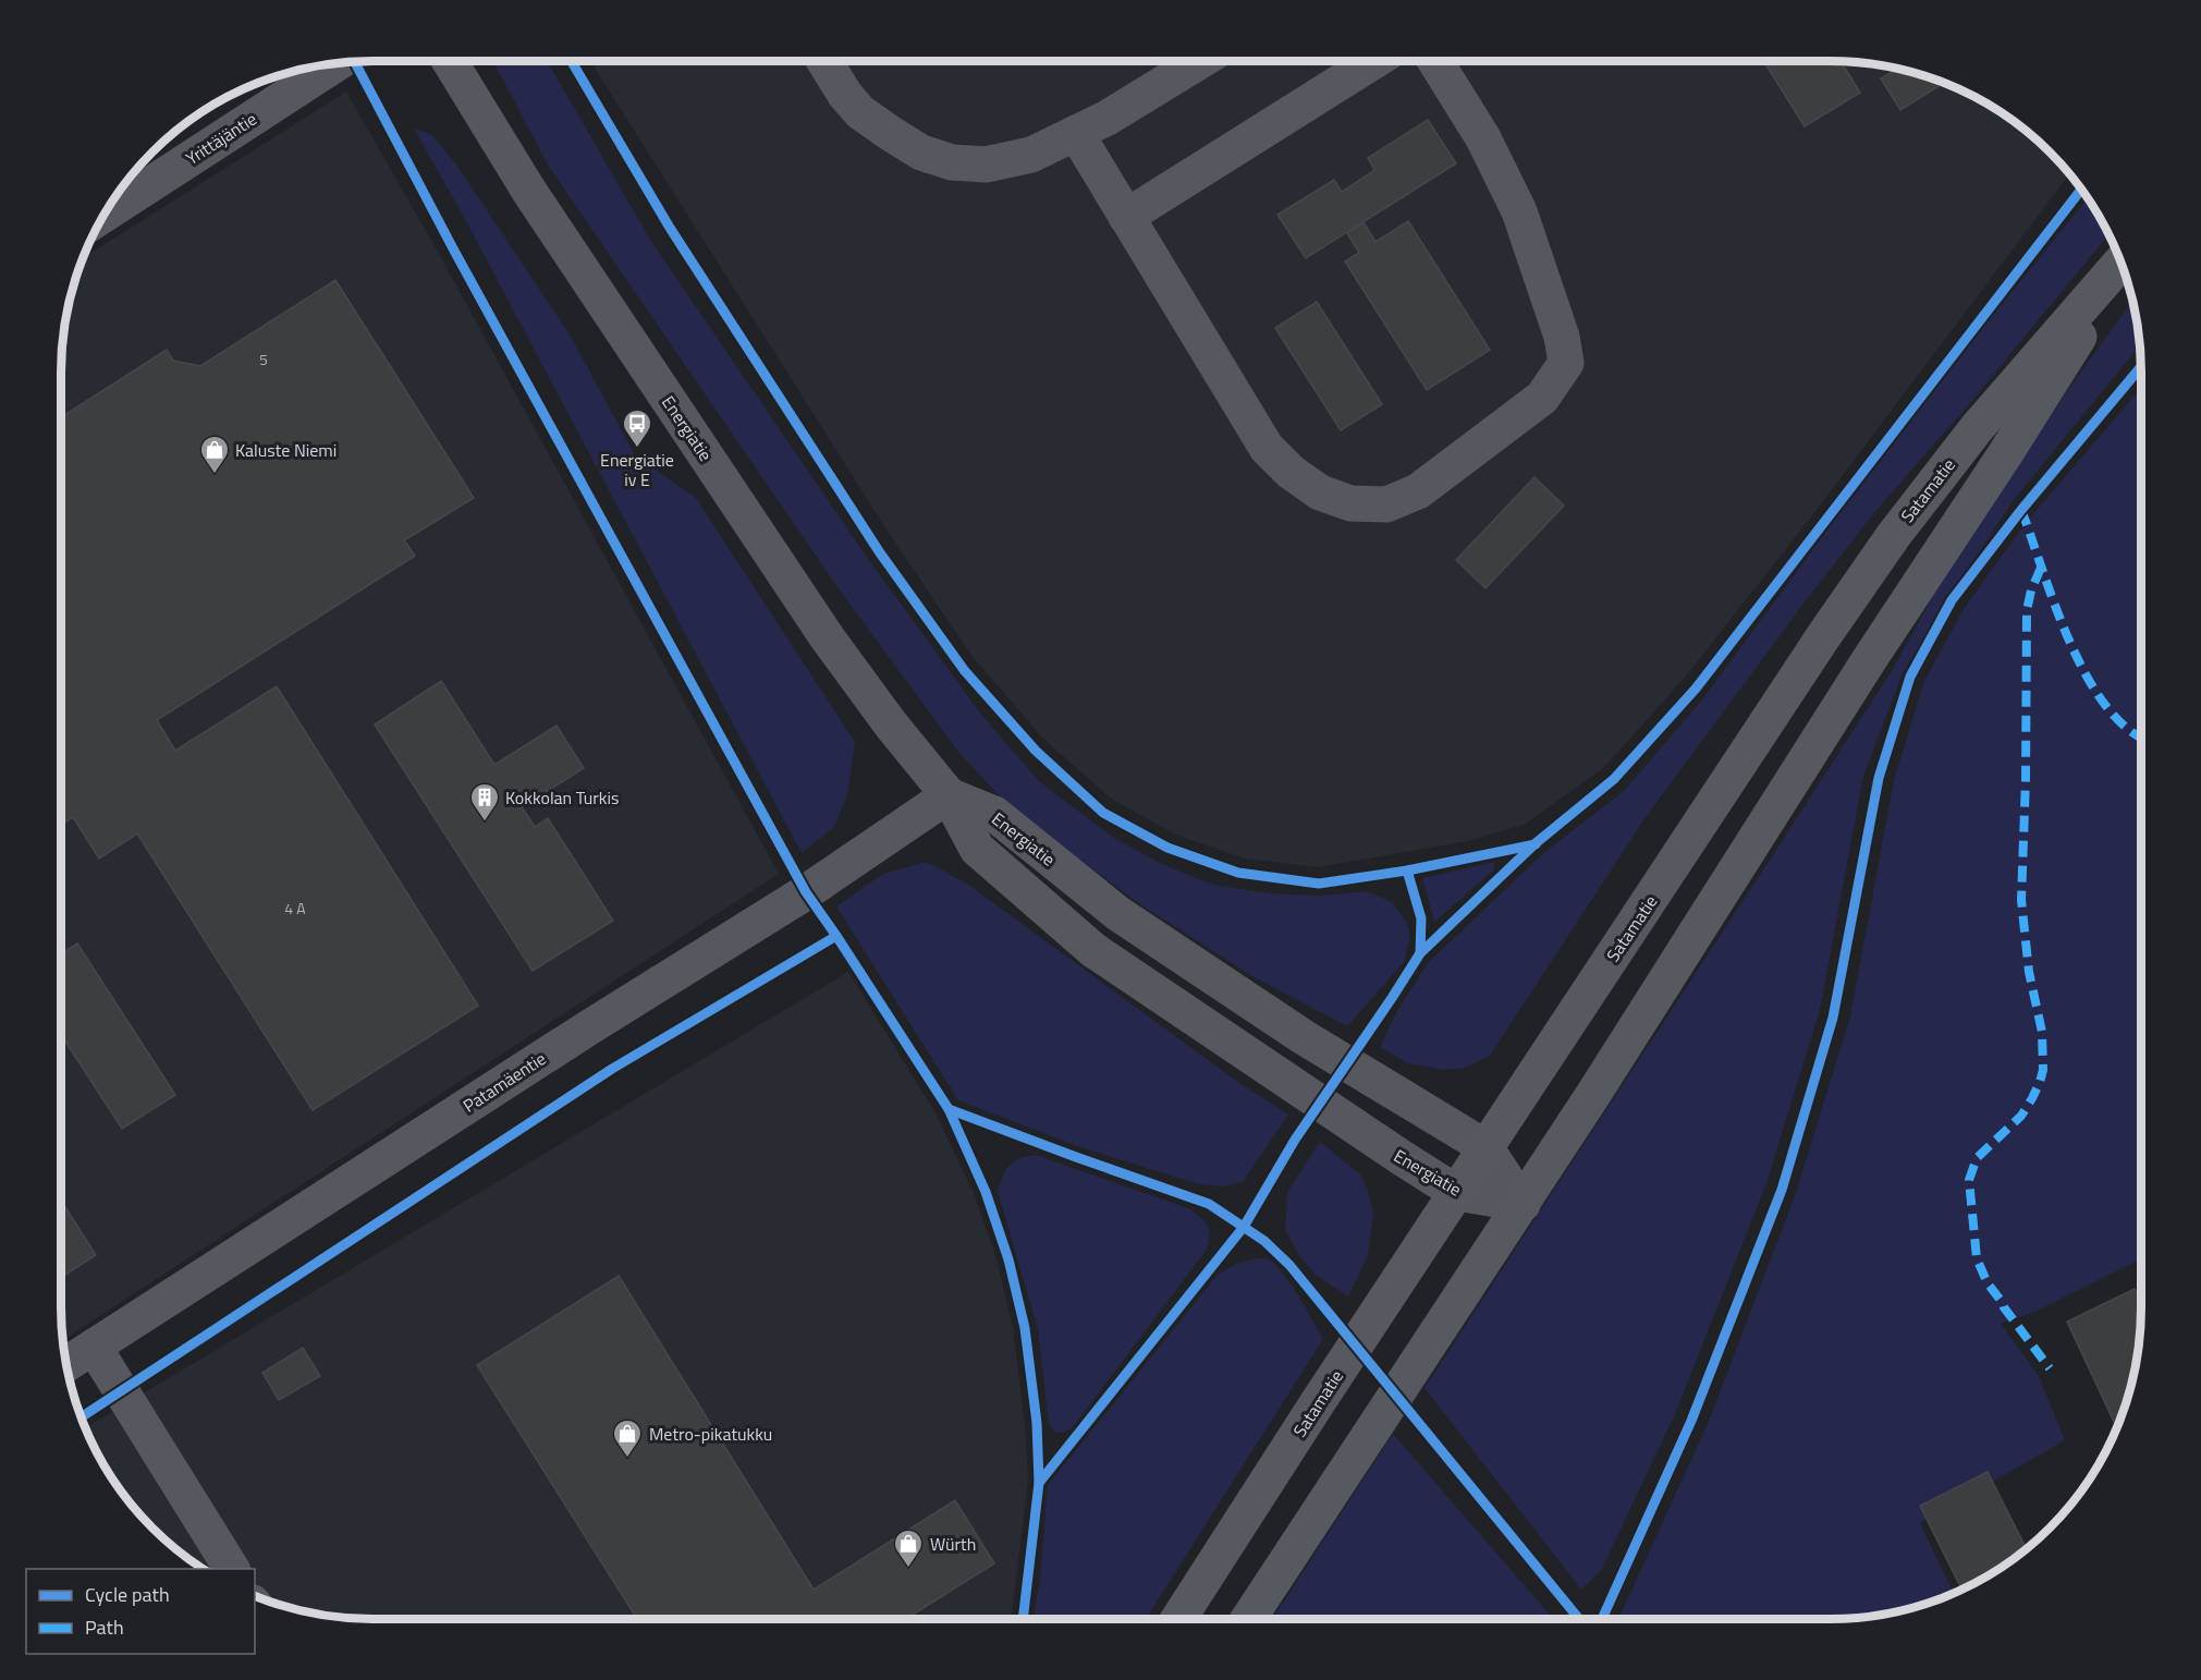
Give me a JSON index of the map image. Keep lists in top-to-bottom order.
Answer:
{
  "streets": {
    "main road": ["Satamatie"],
    "street": ["Yrittäjäntie", "Energiatie", "Patamäentie"]
  },
  "crossings": [
    ["Energiatie", "Satamatie"],
    ["Energiatie", "Patamäentie"]
  ],
  "places": {
    "bus stop": ["Energiatie iv E"],
    "shop": ["Kaluste Niemi", "Metro-pikatukku", "Würth"],
    "building": ["Kokkolan Turkis"]
  },
  "house_numbers": ["5", "4 A"],
  "legend": ["Cycle path", "Path"]
}
